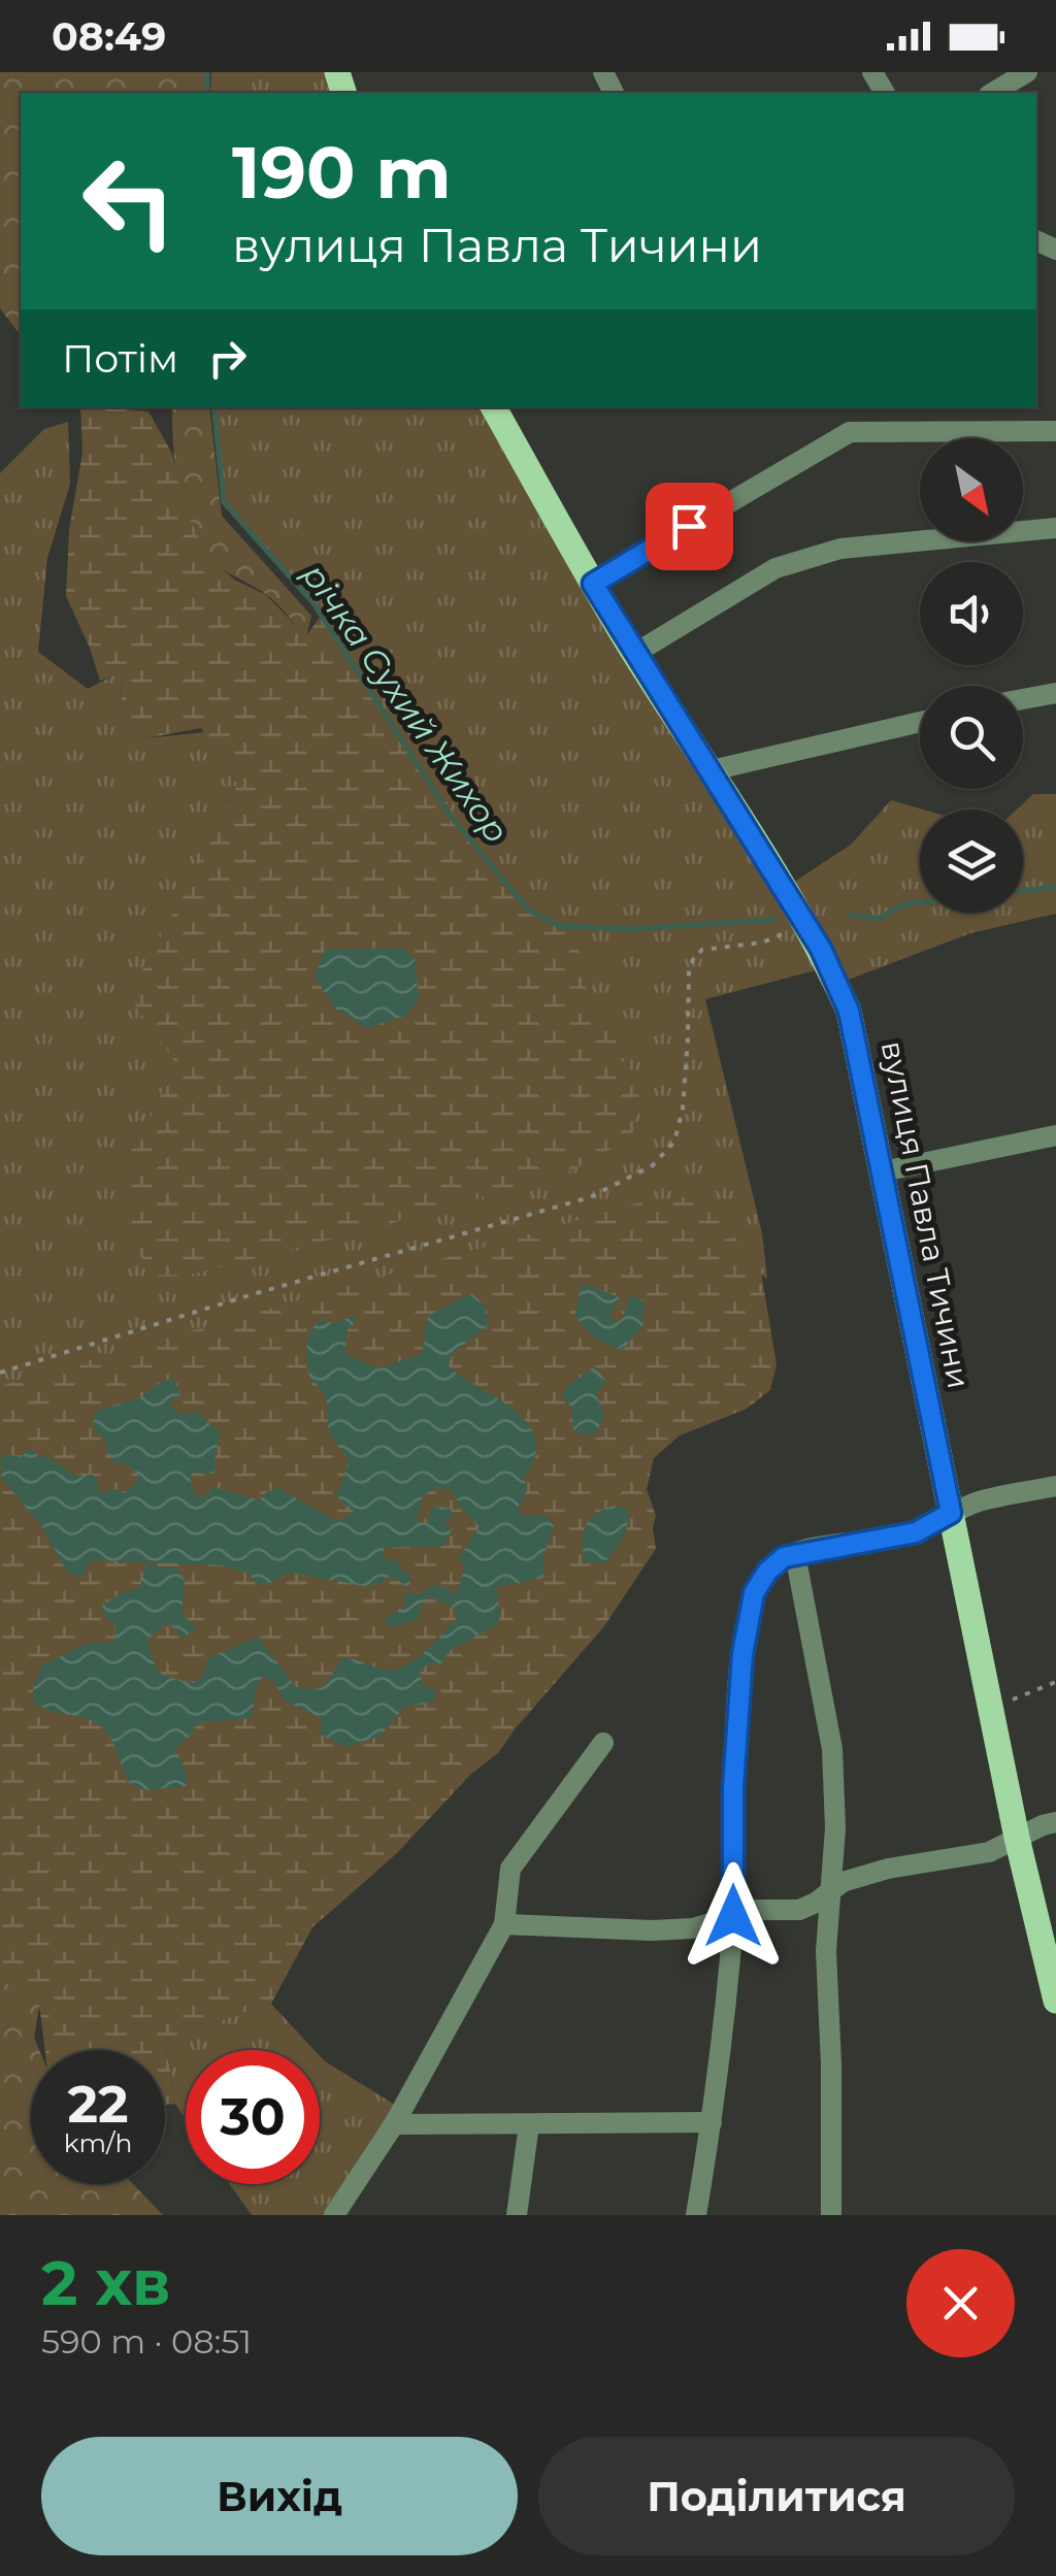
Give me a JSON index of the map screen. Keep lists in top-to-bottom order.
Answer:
{
  "streets": {
    "main road": ["вулиця Павла Тичини"]
  },
  "water": ["річка Сухий Жихор"],
  "north": "bottom right",
  "page": {
    "status": "08:49",
    "turn": ["190 m", "вулиця Павла Тичини"],
    "then": "Потім",
    "speed": "22 km/h",
    "limit": "30",
    "heading": ["2 хв", "590 m · 08:51"],
    "buttons": ["Вихід", "Поділитися"]
  }
}
